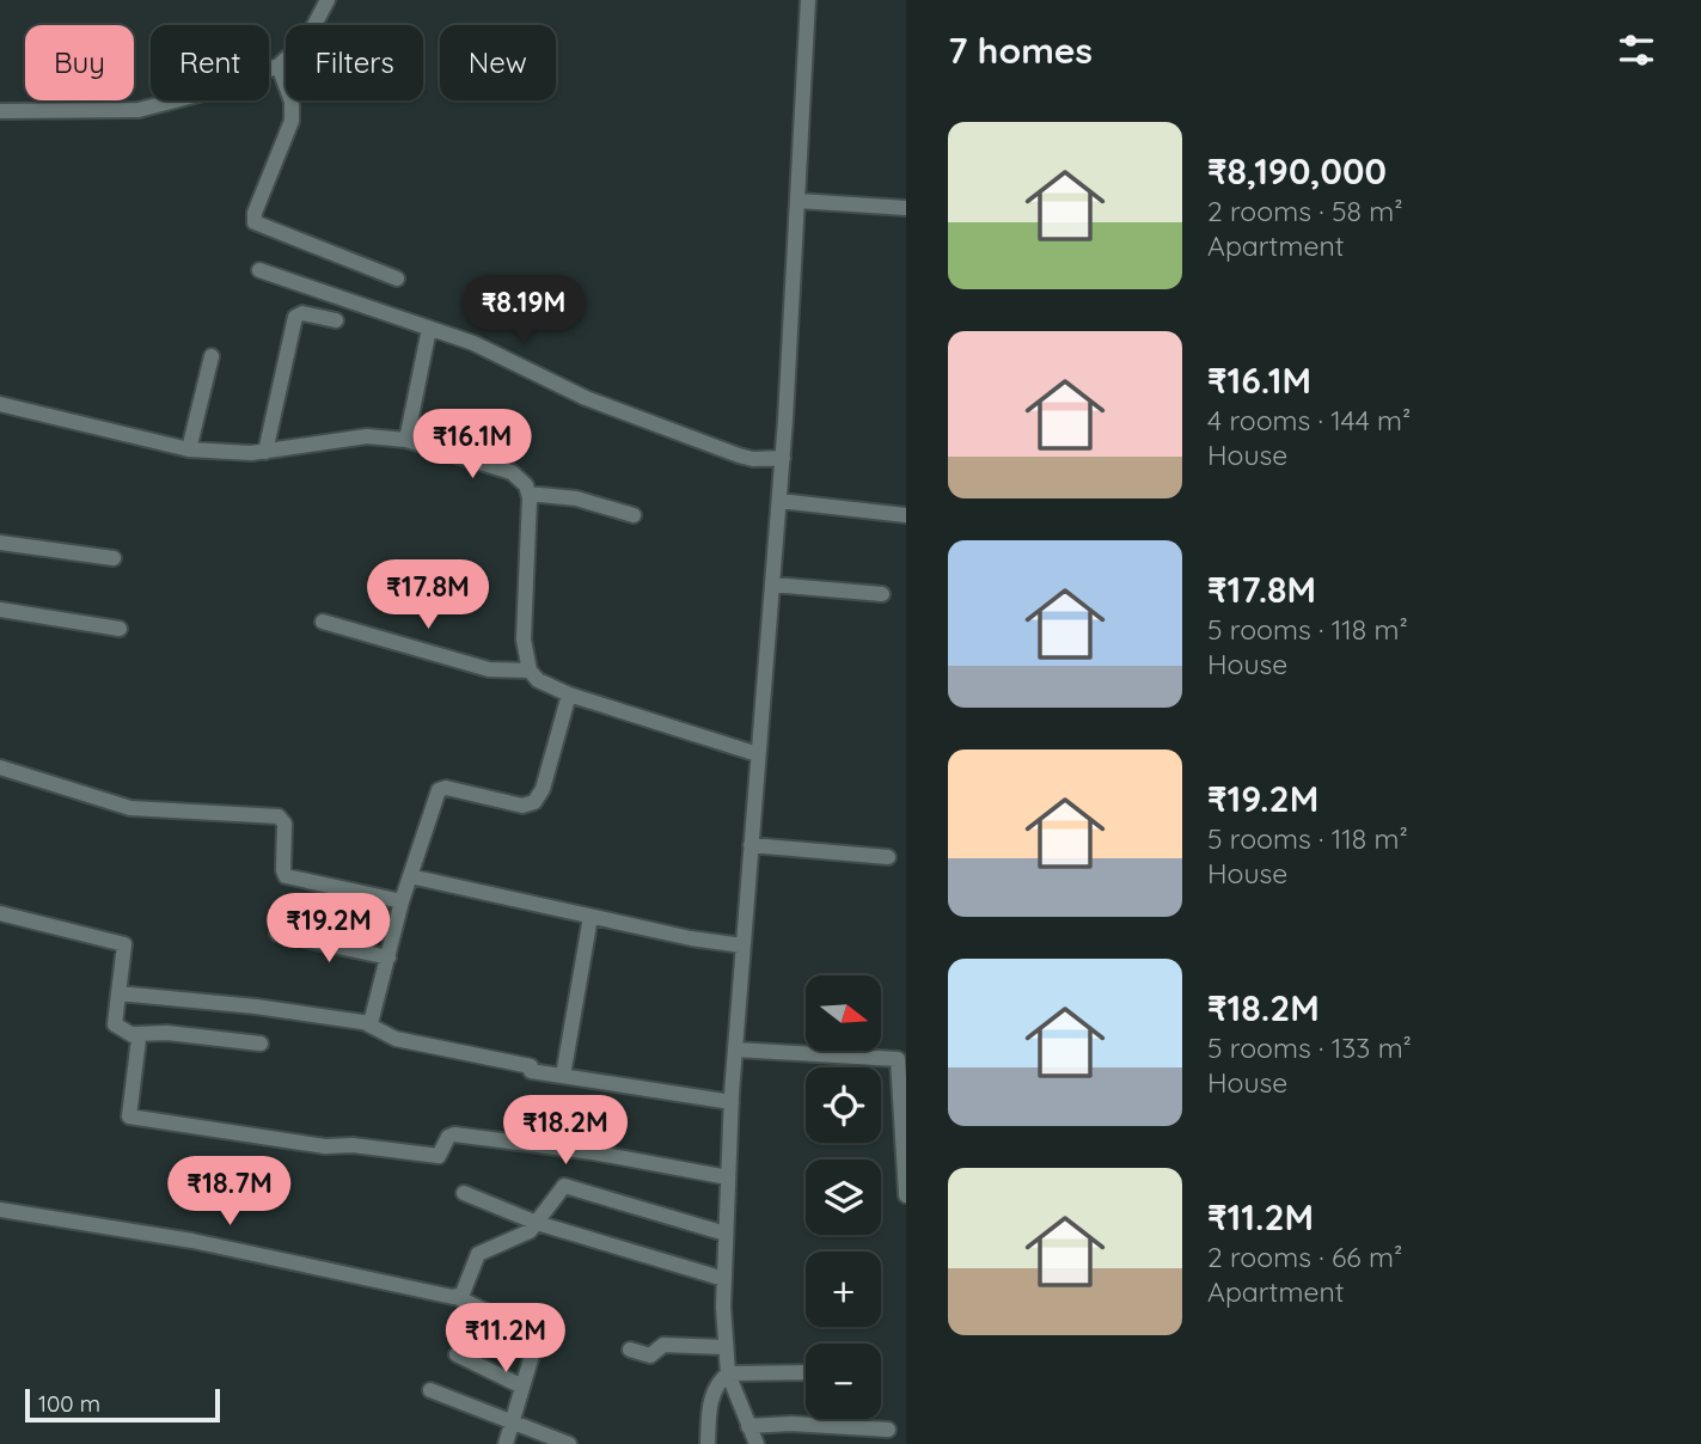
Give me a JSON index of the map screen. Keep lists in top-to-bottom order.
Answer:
{
  "scale_bar": "100 m",
  "north": "right",
  "page": {
    "heading": "7 homes",
    "chip": [
      "Buy",
      "Rent",
      "Filters",
      "New"
    ],
    "list": [
      {
        "name": "₹8,190,000",
        "note": "2 rooms · 58 m² · Apartment"
      },
      {
        "name": "₹16.1M",
        "note": "4 rooms · 144 m² · House"
      },
      {
        "name": "₹17.8M",
        "note": "5 rooms · 118 m² · House"
      },
      {
        "name": "₹19.2M",
        "note": "5 rooms · 118 m² · House"
      },
      {
        "name": "₹18.2M",
        "note": "5 rooms · 133 m² · House"
      },
      {
        "name": "₹11.2M",
        "note": "2 rooms · 66 m² · Apartment"
      }
    ],
    "price": [
      "₹8.19M",
      "₹16.1M",
      "₹17.8M",
      "₹19.2M",
      "₹18.2M",
      "₹18.7M",
      "₹11.2M"
    ],
    "map_buttons": ["+", "−"],
    "scale": "100 m"
  }
}
